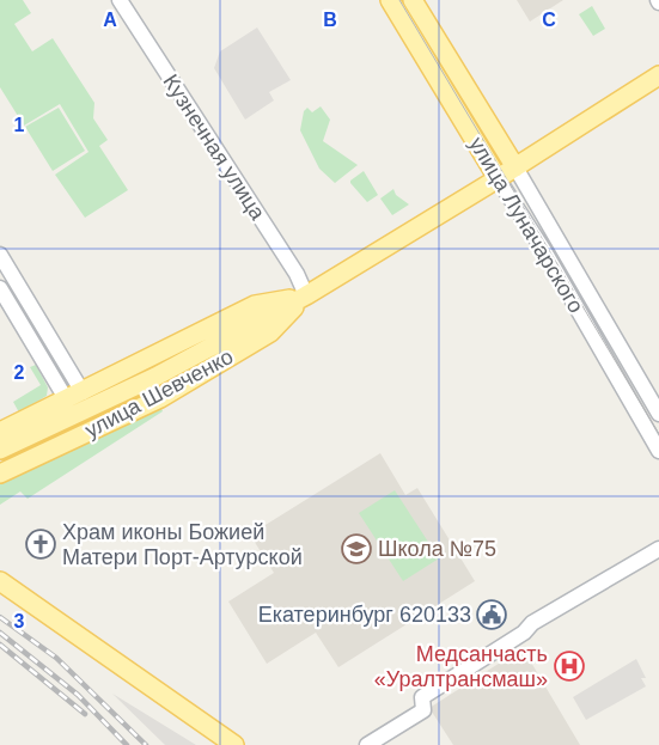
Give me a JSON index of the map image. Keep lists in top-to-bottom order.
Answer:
{
  "streets": {
    "main road": ["улица Луначарского", "улица Шевченко"],
    "street": ["Кузнечная улица"]
  },
  "crossings": [
    ["Кузнечная улица", "улица Шевченко"]
  ],
  "places": {
    "church": ["Храм иконы Божией Матери Порт-Артурской"],
    "school or university": ["Школа №75"],
    "public building": ["Екатеринбург 620133"],
    "hospital": ["Медсанчасть «Уралтрансмаш»"]
  },
  "grid": {
    "columns": ["A", "B", "C"],
    "rows": ["1", "2", "3"]
  }
}
